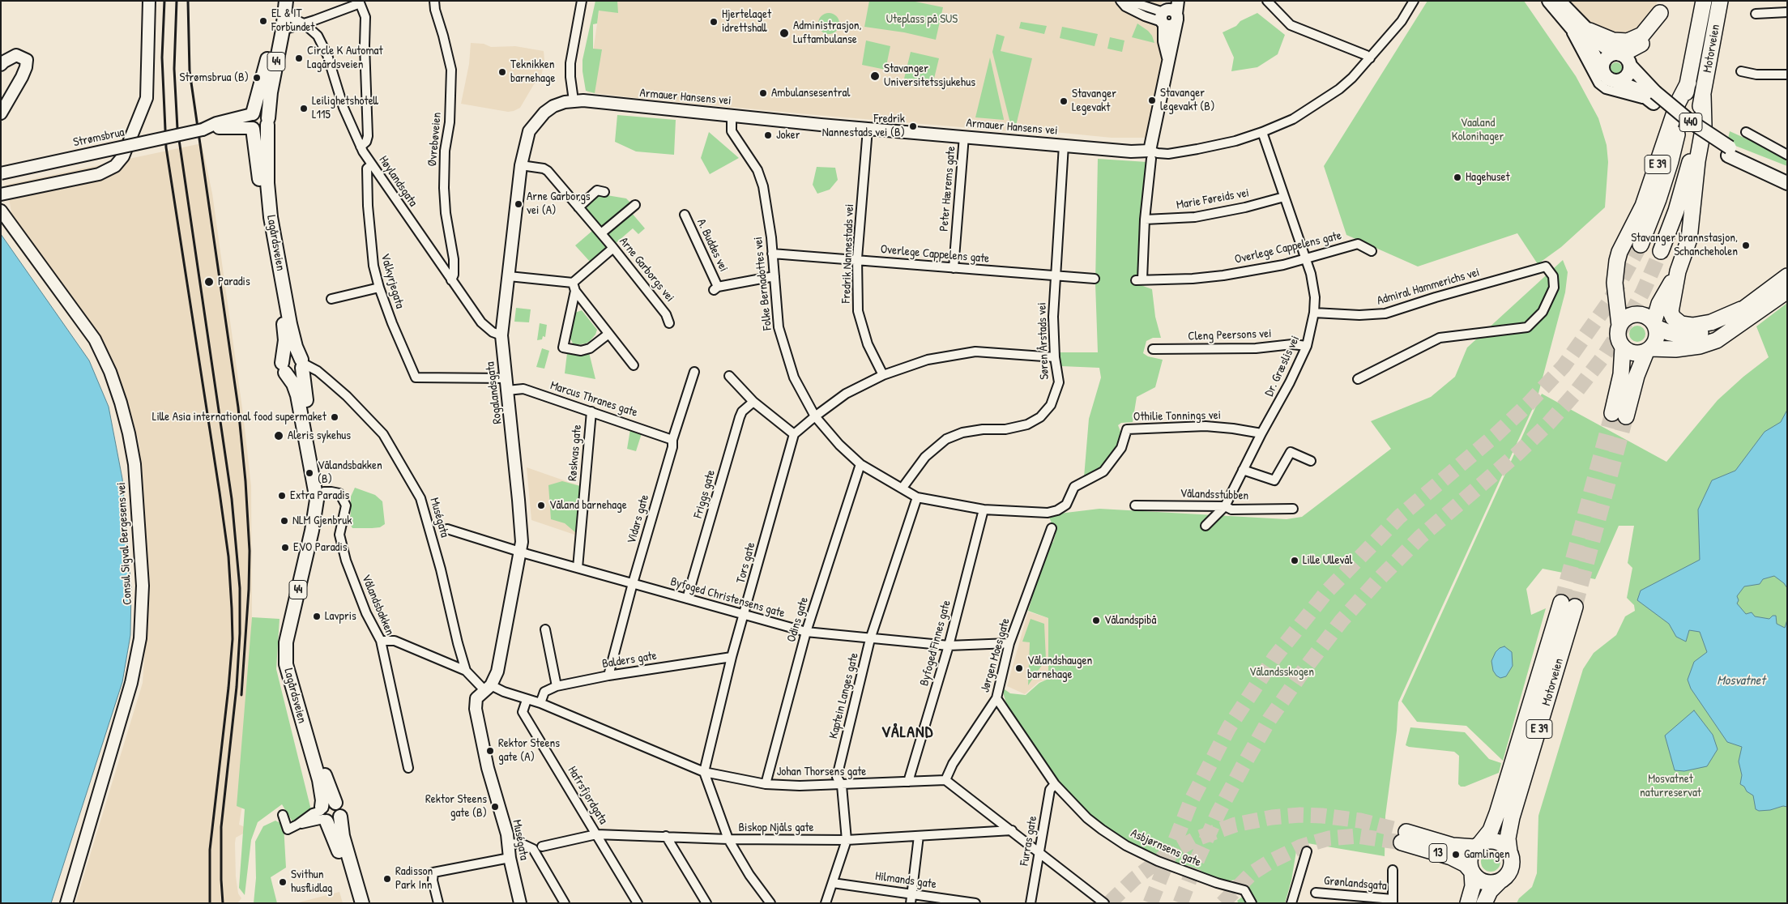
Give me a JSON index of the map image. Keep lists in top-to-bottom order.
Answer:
{
  "streets": {
    "highway": ["Motorveien", "E 39", "13"],
    "main road": ["44", "440", "Lagårdsveien"],
    "street": [
      "Armauer Hansens vei",
      "Strømsbrua",
      "Øvrebøveien",
      "Høylandsgata",
      "Peter Hærems gate",
      "Marie Føreids vei",
      "A. Buddes vei",
      "Overlege Cappelens gate",
      "Fredrik Nannestads vei",
      "Arne Garborgs vei",
      "Valkyrjegata",
      "Folke Bernadottes vei",
      "Admiral Hammerichs vei",
      "Cleng Peersons vei",
      "Søren Årstads vei",
      "Dr. Græslis vei",
      "Rogalandsgata",
      "Marcus Thranes gate",
      "Othilie Tonnings vei",
      "Røskvas gate",
      "Friggs gate",
      "Vålandsstubben",
      "Muségata",
      "Vidars gate",
      "Consul Sigval Bergesens vei",
      "Tors gate",
      "Byfoged Christensens gate",
      "Vålandsbakken",
      "Odins gate",
      "Byfoged Finnes gate",
      "Jørgen Moes gate",
      "Balders gate",
      "Kaptein Langes gate",
      "Johan Thorsens gate",
      "Hafrsfjordgata",
      "Biskop Njåls gate",
      "Furras gate",
      "Asbjørnsens gate",
      "Hilmands gate",
      "Grønlandsgata"
    ]
  },
  "crossings": [
    ["Motorveien", "E 39"],
    ["Motorveien", "13"],
    ["44", "Strømsbrua"],
    ["44", "Lagårdsveien"],
    ["Armauer Hansens vei", "Peter Hærems gate"],
    ["Armauer Hansens vei", "Fredrik Nannestads vei"],
    ["Armauer Hansens vei", "Folke Bernadottes vei"],
    ["Armauer Hansens vei", "Søren Årstads vei"],
    ["Armauer Hansens vei", "Dr. Græslis vei"],
    ["Armauer Hansens vei", "Rogalandsgata"],
    ["Strømsbrua", "Lagårdsveien"],
    ["Øvrebøveien", "Høylandsgata"],
    ["E 39", "13"],
    ["Høylandsgata", "Lagårdsveien"],
    ["Høylandsgata", "Valkyrjegata"],
    ["Høylandsgata", "Rogalandsgata"],
    ["Peter Hærems gate", "Overlege Cappelens gate"],
    ["Marie Føreids vei", "Overlege Cappelens gate"],
    ["Marie Føreids vei", "Dr. Græslis vei"],
    ["Lagårdsveien", "Muségata"],
    ["Lagårdsveien", "Vålandsbakken"],
    ["A. Buddes vei", "Folke Bernadottes vei"],
    ["Overlege Cappelens gate", "Fredrik Nannestads vei"],
    ["Overlege Cappelens gate", "Folke Bernadottes vei"],
    ["Overlege Cappelens gate", "Søren Årstads vei"],
    ["Overlege Cappelens gate", "Dr. Græslis vei"],
    ["Arne Garborgs vei", "Rogalandsgata"],
    ["Valkyrjegata", "Rogalandsgata"],
    ["Folke Bernadottes vei", "Søren Årstads vei"],
    ["Folke Bernadottes vei", "Othilie Tonnings vei"],
    ["Folke Bernadottes vei", "Odins gate"],
    ["Folke Bernadottes vei", "Byfoged Finnes gate"],
    ["Folke Bernadottes vei", "Kaptein Langes gate"],
    ["Admiral Hammerichs vei", "Dr. Græslis vei"],
    ["Cleng Peersons vei", "Dr. Græslis vei"],
    ["Dr. Græslis vei", "Othilie Tonnings vei"],
    ["Dr. Græslis vei", "Vålandsstubben"],
    ["Rogalandsgata", "Marcus Thranes gate"],
    ["Rogalandsgata", "Muségata"],
    ["Rogalandsgata", "Byfoged Christensens gate"],
    ["Rogalandsgata", "Johan Thorsens gate"],
    ["Marcus Thranes gate", "Røskvas gate"],
    ["Marcus Thranes gate", "Vidars gate"],
    ["Røskvas gate", "Byfoged Christensens gate"],
    ["Friggs gate", "Byfoged Christensens gate"],
    ["Muségata", "Johan Thorsens gate"],
    ["Vidars gate", "Byfoged Christensens gate"],
    ["Vidars gate", "Balders gate"],
    ["Tors gate", "Byfoged Christensens gate"],
    ["Tors gate", "Balders gate"],
    ["Tors gate", "Johan Thorsens gate"],
    ["Byfoged Christensens gate", "Odins gate"],
    ["Byfoged Christensens gate", "Byfoged Finnes gate"],
    ["Byfoged Christensens gate", "Jørgen Moes gate"],
    ["Byfoged Christensens gate", "Kaptein Langes gate"],
    ["Odins gate", "Johan Thorsens gate"],
    ["Byfoged Finnes gate", "Johan Thorsens gate"],
    ["Jørgen Moes gate", "Johan Thorsens gate"],
    ["Jørgen Moes gate", "Asbjørnsens gate"],
    ["Balders gate", "Johan Thorsens gate"],
    ["Kaptein Langes gate", "Johan Thorsens gate"],
    ["Kaptein Langes gate", "Biskop Njåls gate"],
    ["Kaptein Langes gate", "Hilmands gate"],
    ["Johan Thorsens gate", "Hafrsfjordgata"],
    ["Hafrsfjordgata", "Biskop Njåls gate"],
    ["Furras gate", "Asbjørnsens gate"]
  ],
  "districts": ["VÅLAND"],
  "water": ["Mosvatnet"],
  "parks": [
    "Uteplass på SUS",
    "Vaaland Kolonihager",
    "Vålandsskogen",
    "Mosvatnet naturreservat"
  ],
  "places": [
    "EL & IT Forbundet",
    "Hjertelaget idrettshall",
    "Administrasjon, Luftambulanse",
    "Circle K Automat Lagårdsveien",
    "Teknikken barnehage",
    "Stavanger Universitetssjukehus",
    "Strømsbrua (B)",
    "Ambulansesentral",
    "Stavanger legevakt (B)",
    "Stavanger Legevakt",
    "Leilighetshotell L115",
    "Fredrik Nannestads vei (B)",
    "Joker",
    "Hagehuset",
    "Arne Garborgs vei (A)",
    "Stavanger brannstasjon, Schancheholen",
    "Paradis",
    "Lille Asia international food supermaket",
    "Aleris sykehus",
    "Vålandsbakken (B)",
    "Extra Paradis",
    "Våland barnehage",
    "NLM Gjenbruk",
    "EVO Paradis",
    "Lille Ullevål",
    "Lavpris",
    "Vålandspibå",
    "Vålandshaugen barnehage",
    "Rektor Steens gate (A)",
    "Rektor Steens gate (B)",
    "Gamlingen",
    "Radisson Park Inn",
    "Svithun husflidlag"
  ]
}
